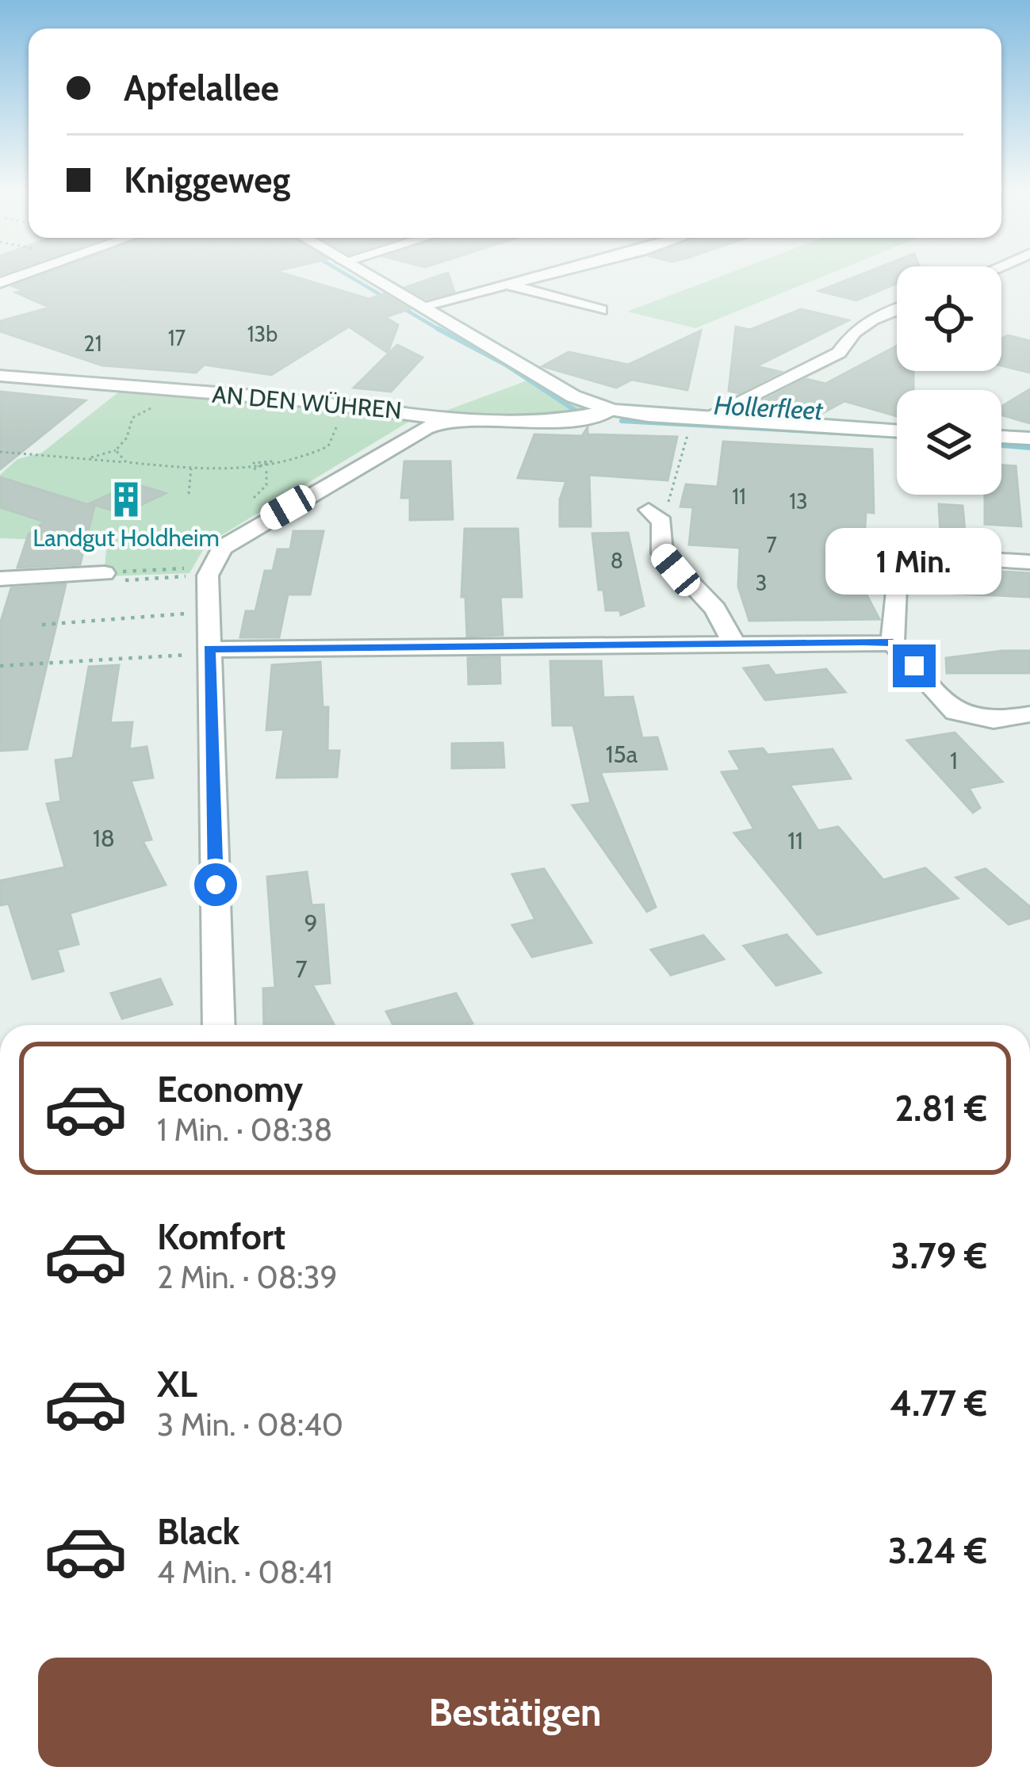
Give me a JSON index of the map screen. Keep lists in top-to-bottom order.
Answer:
{
  "streets": {
    "street": ["AN DEN WÜHREN"]
  },
  "water": ["Hollerfleet"],
  "places": {
    "building": ["Landgut Holdheim"]
  },
  "house_numbers": [
    "13b",
    "17",
    "21",
    "11",
    "13",
    "7",
    "8",
    "3",
    "15a",
    "1",
    "18",
    "11",
    "9",
    "7"
  ],
  "page": {
    "banner": ["Apfelallee", "Kniggeweg"],
    "bubble": "1 Min.",
    "list": [
      {
        "name": "Economy",
        "note": "1 Min. · 08:38",
        "value": "2.81 €"
      },
      {
        "name": "Komfort",
        "note": "2 Min. · 08:39",
        "value": "3.79 €"
      },
      {
        "name": "XL",
        "note": "3 Min. · 08:40",
        "value": "4.77 €"
      },
      {
        "name": "Black",
        "note": "4 Min. · 08:41",
        "value": "3.24 €"
      }
    ],
    "buttons": "Bestätigen"
  }
}
